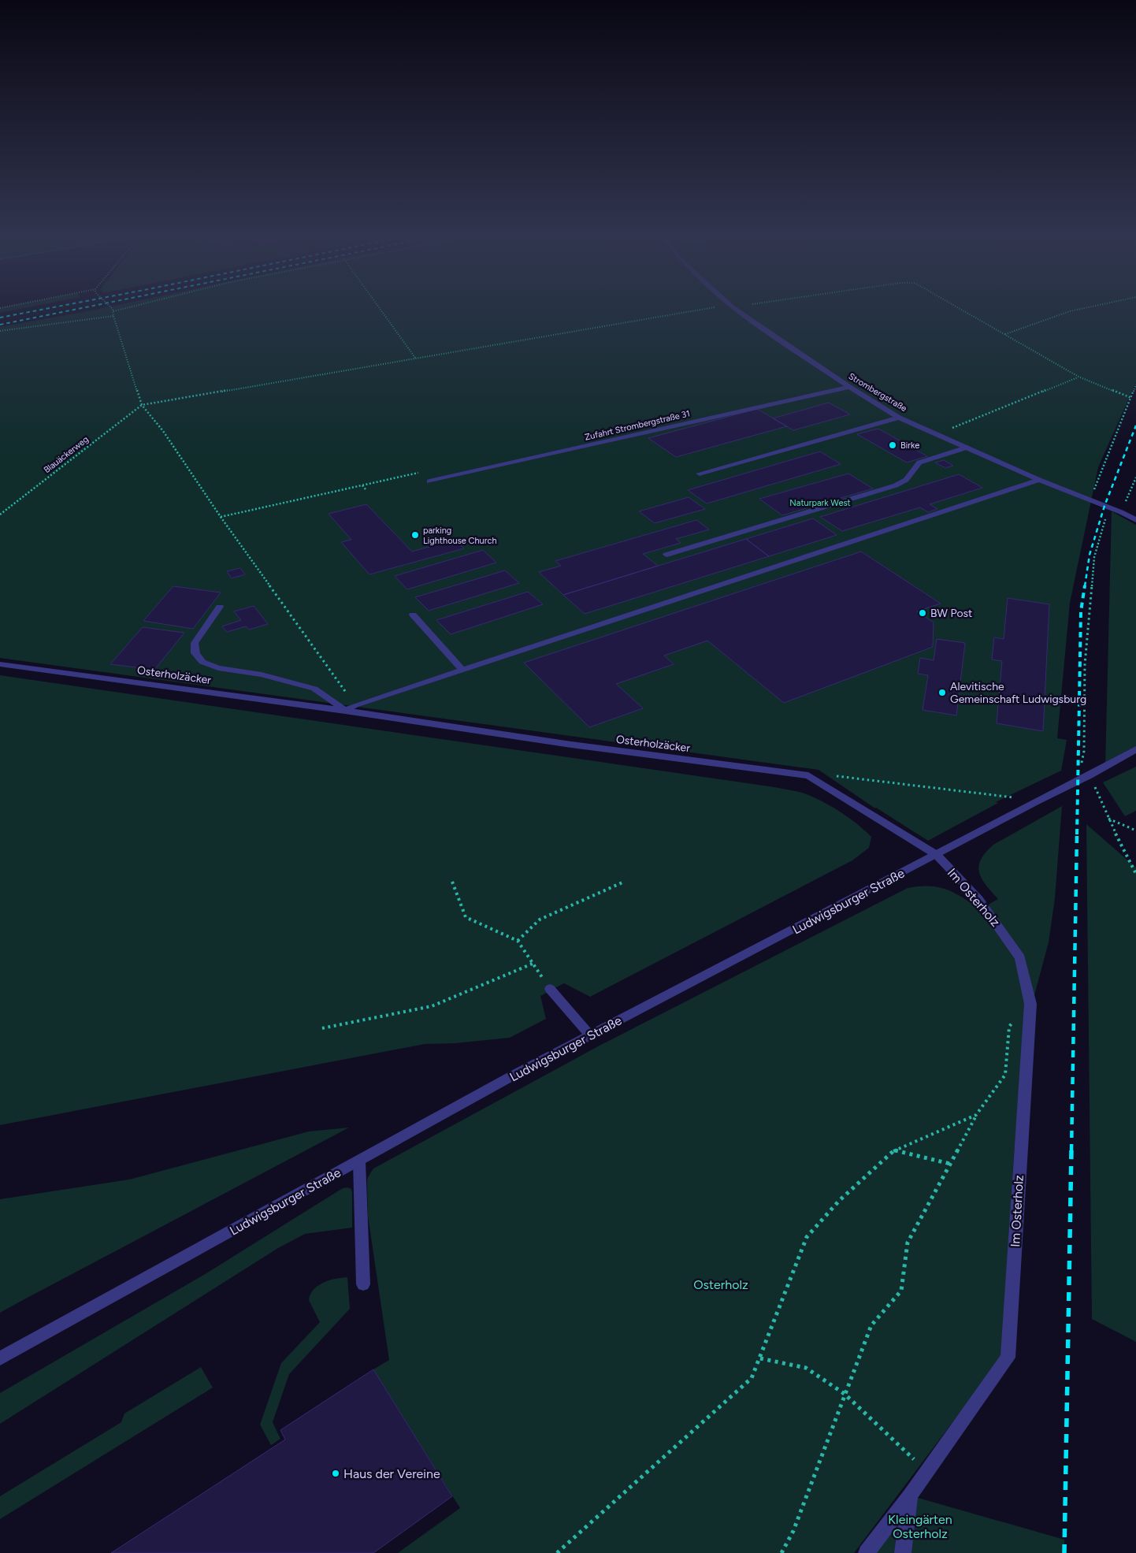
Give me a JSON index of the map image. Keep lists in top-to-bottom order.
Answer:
{
  "streets": {
    "street": [
      "Strombergstraße",
      "Zufahrt Strombergstraße 31",
      "Osterholzäcker",
      "Im Osterholz",
      "Ludwigsburger Straße"
    ],
    "path": ["Blauäckerweg"]
  },
  "crossings": [
    ["Strombergstraße", "Zufahrt Strombergstraße 31"],
    ["Osterholzäcker", "Im Osterholz"],
    ["Osterholzäcker", "Ludwigsburger Straße"],
    ["Im Osterholz", "Ludwigsburger Straße"]
  ],
  "parks": ["Naturpark West", "Osterholz", "Kleingärten Osterholz"],
  "places": [
    "Birke",
    "parking Lighthouse Church",
    "BW Post",
    "Alevitische Gemeinschaft Ludwigsburg",
    "Haus der Vereine"
  ]
}
